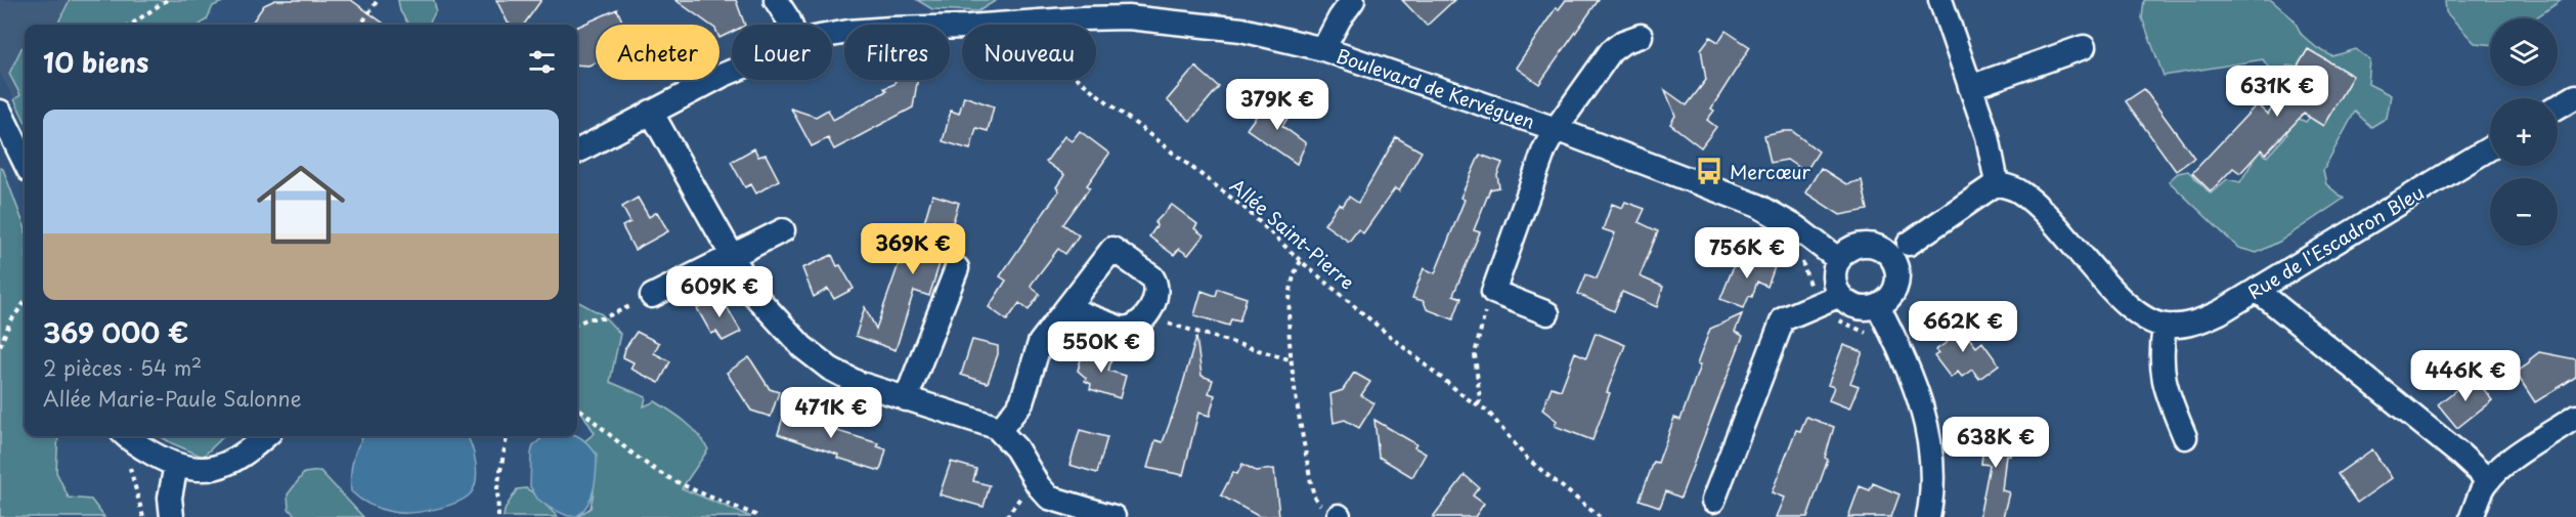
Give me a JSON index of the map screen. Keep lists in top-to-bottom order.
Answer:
{
  "streets": {
    "street": ["Boulevard de Kervéguen", "Rue de l'Escadron Bleu"],
    "path": ["Allée Saint-Pierre"]
  },
  "crossings": [
    ["Boulevard de Kervéguen", "Allée Saint-Pierre"]
  ],
  "places": {
    "bus stop": ["Mercœur"]
  },
  "page": {
    "map_buttons": ["+", "−"],
    "chip": [
      "Acheter",
      "Louer",
      "Filtres",
      "Nouveau"
    ],
    "heading": "10 biens",
    "price": [
      "631K €",
      "379K €",
      "369K €",
      "756K €",
      "609K €",
      "662K €",
      "550K €",
      "446K €",
      "471K €",
      "638K €"
    ],
    "list": [
      {
        "name": "369 000 €",
        "note": "2 pièces · 54 m² · Allée Marie-Paule Salonne"
      }
    ]
  }
}
